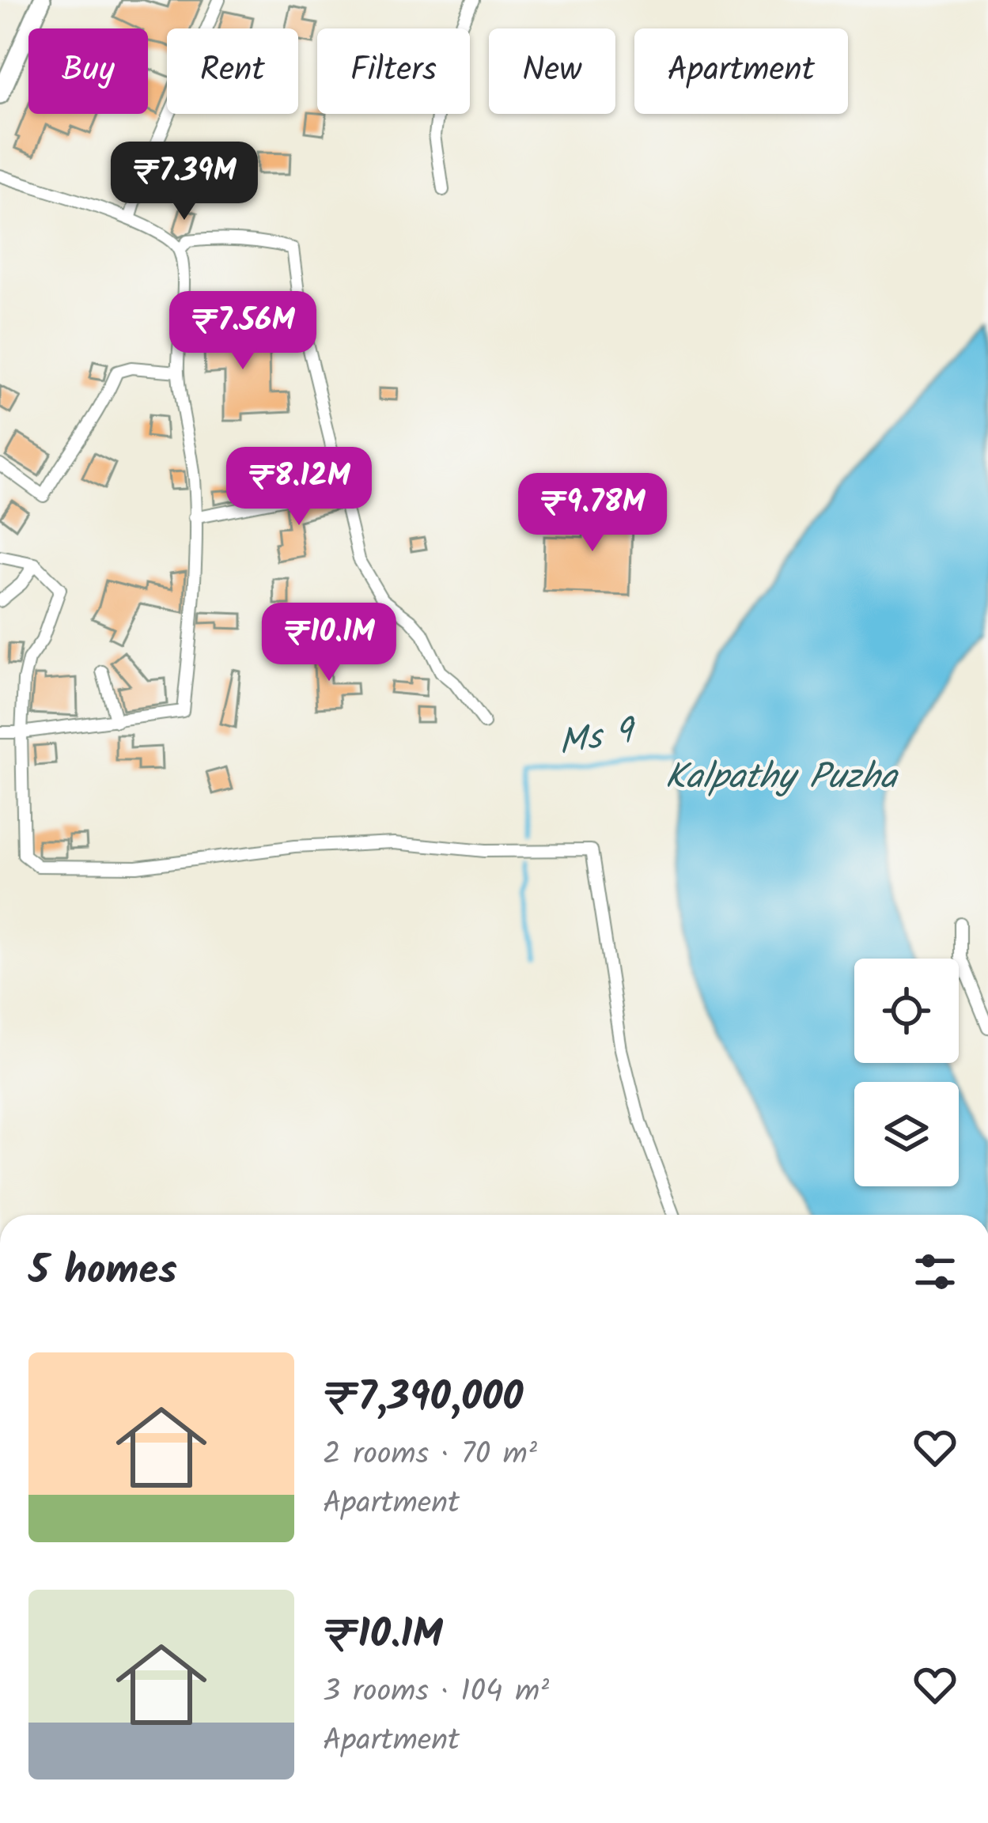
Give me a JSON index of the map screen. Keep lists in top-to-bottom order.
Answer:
{
  "water": ["Ms 9", "Kalpathy Puzha"],
  "page": {
    "chip": [
      "Buy",
      "Rent",
      "Filters",
      "New",
      "Apartment"
    ],
    "price": [
      "₹7.39M",
      "₹7.56M",
      "₹8.12M",
      "₹9.78M",
      "₹10.1M"
    ],
    "heading": "5 homes",
    "list": [
      {
        "name": "₹7,390,000",
        "note": "2 rooms · 70 m² · Apartment"
      },
      {
        "name": "₹10.1M",
        "note": "3 rooms · 104 m² · Apartment"
      }
    ]
  }
}
